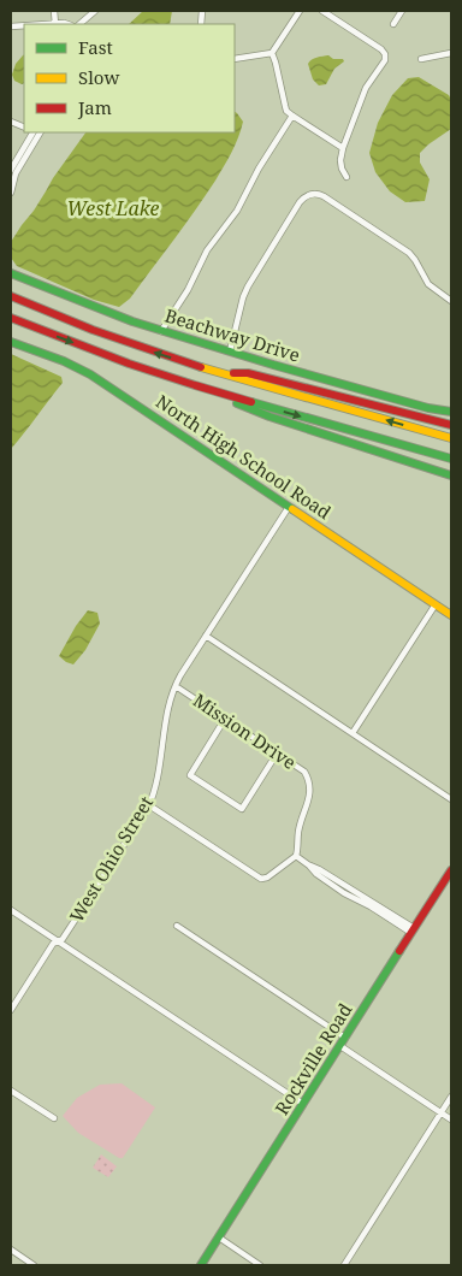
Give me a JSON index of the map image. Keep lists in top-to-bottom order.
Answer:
{
  "streets": {
    "main road": ["Beachway Drive", "North High School Road", "Rockville Road"],
    "street": ["Mission Drive", "West Ohio Street"]
  },
  "crossings": [
    ["North High School Road", "West Ohio Street"],
    ["Mission Drive", "West Ohio Street"]
  ],
  "water": ["West Lake"],
  "legend": ["Fast", "Slow", "Jam"]
}
